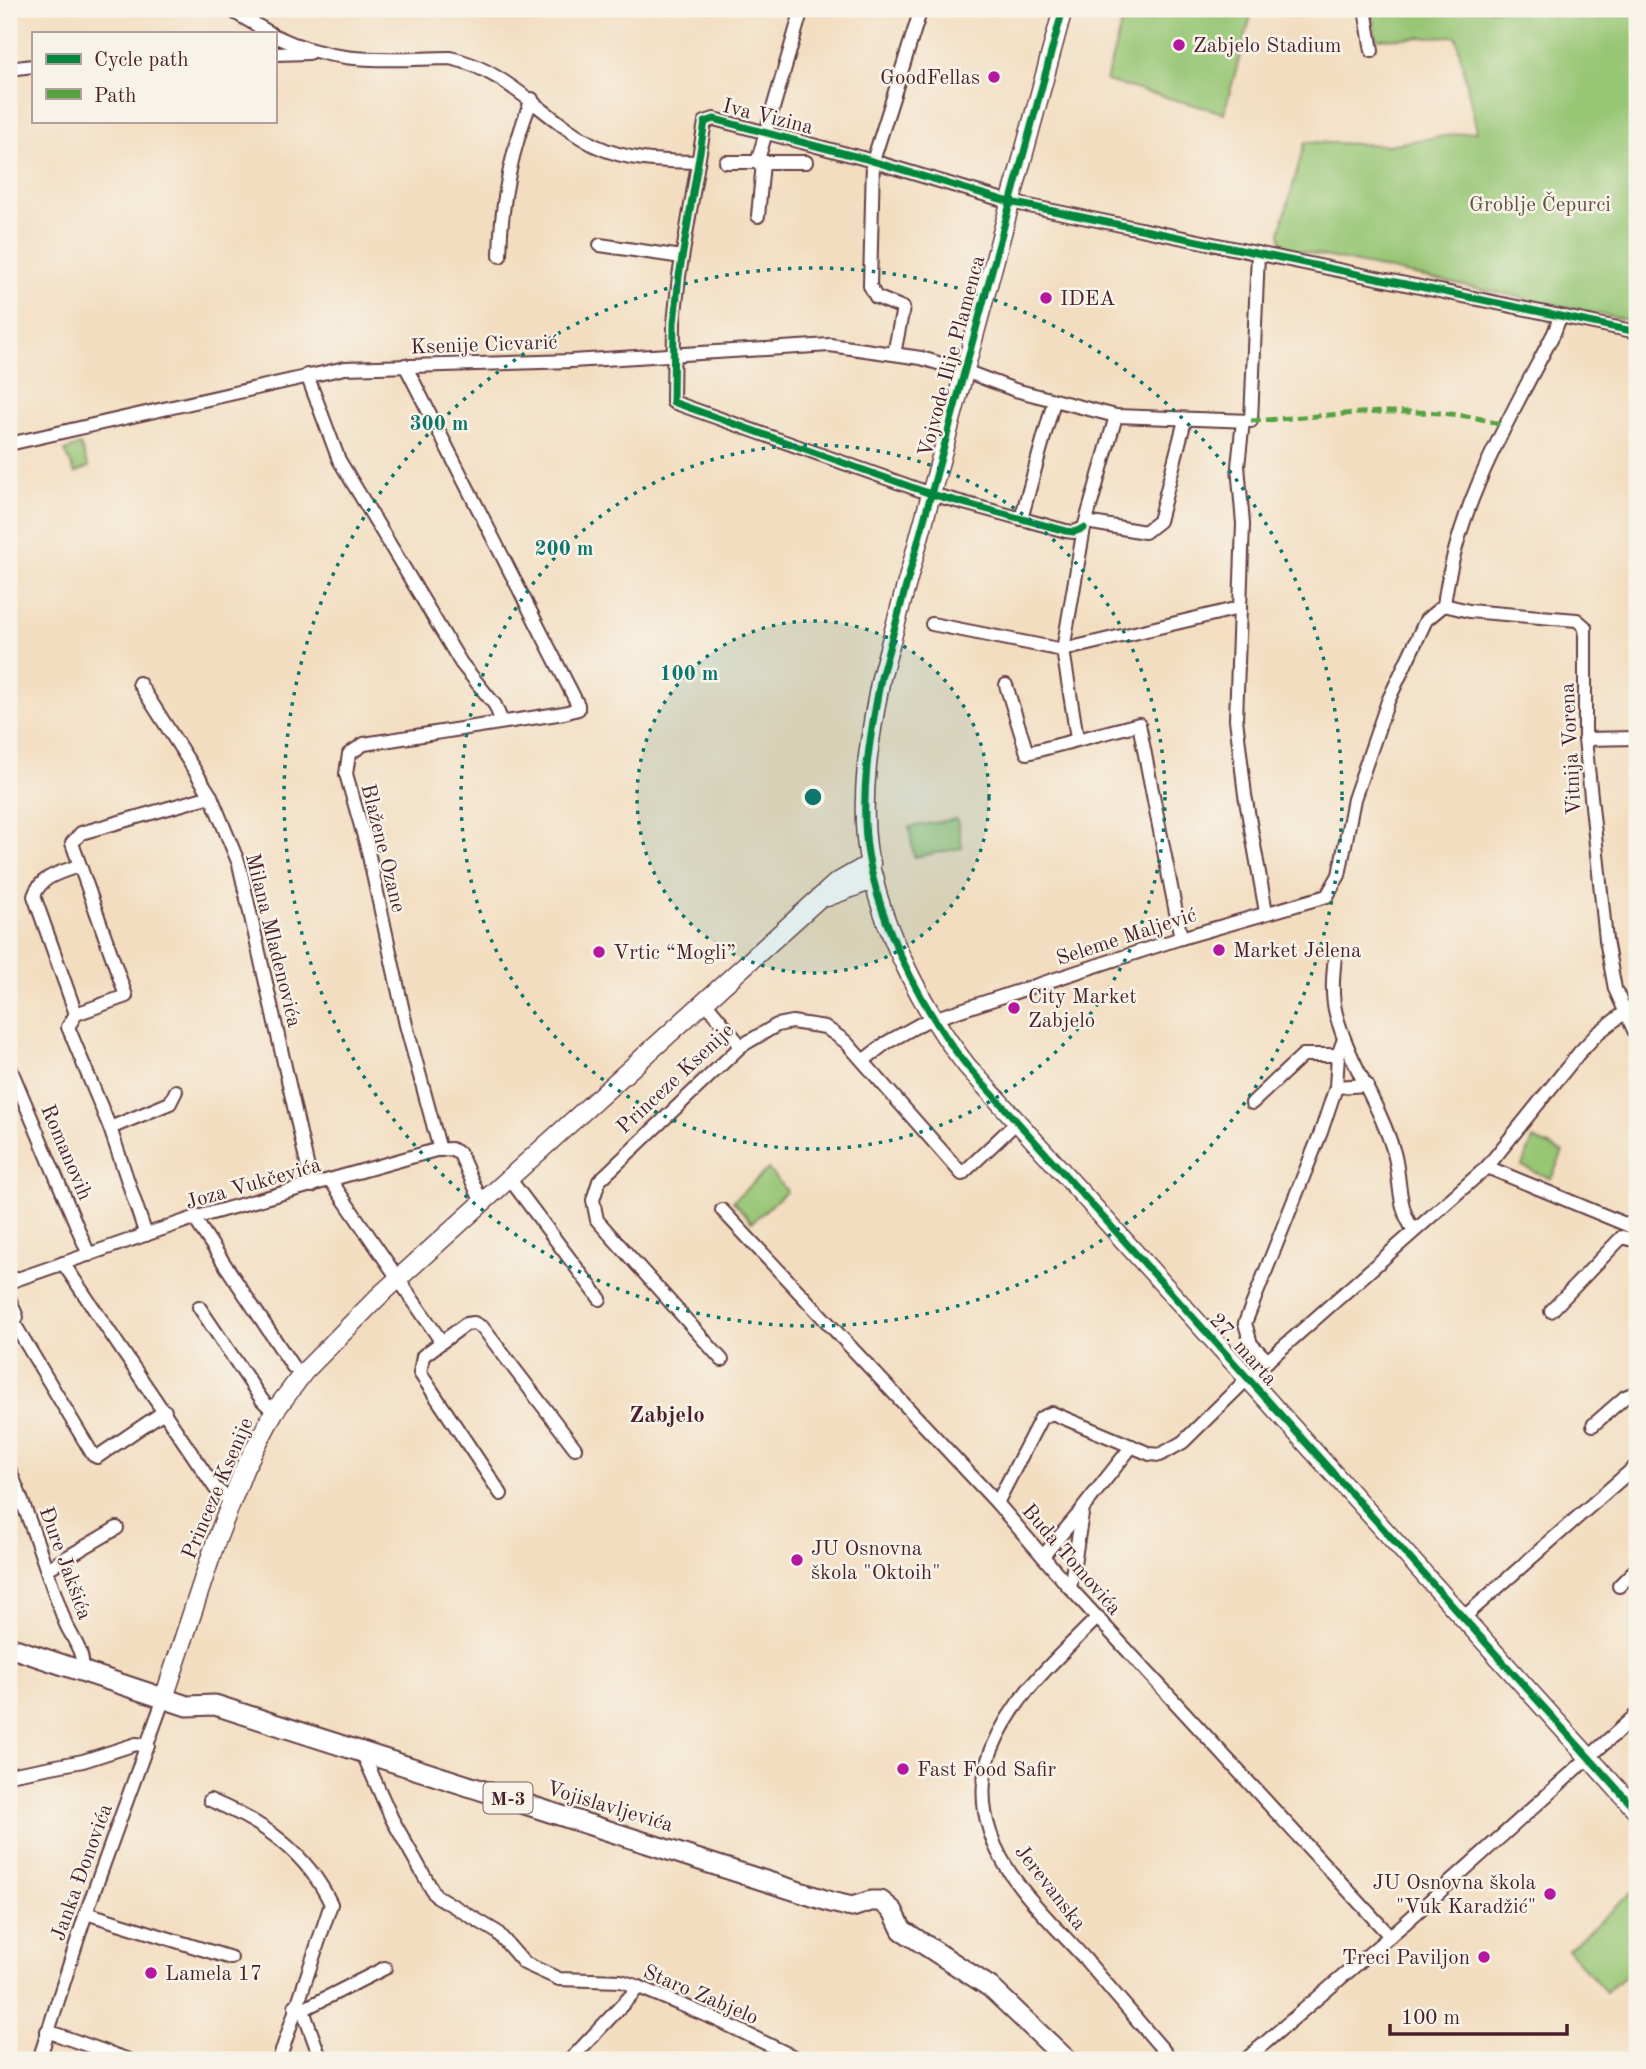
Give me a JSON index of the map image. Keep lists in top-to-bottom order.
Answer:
{
  "streets": {
    "main road": ["M-3", "Vojislavljevića"],
    "street": [
      "Iva Vizina",
      "Ksenije Cicvarić",
      "Vojvode Ilije Plamenca",
      "Vitnija Vorena",
      "Blažene Ozane",
      "Seleme Maljević",
      "Milana Mladenovića",
      "Princeze Ksenije",
      "Romanovih",
      "Joza Vukčevića",
      "27. marta",
      "Buda Tomovića",
      "Đure Jakšića",
      "Janka Đonovića",
      "Jerevanska",
      "Staro Zabjelo"
    ]
  },
  "crossings": [
    ["Iva Vizina", "Ksenije Cicvarić"],
    ["Iva Vizina", "Vojvode Ilije Plamenca"],
    ["Ksenije Cicvarić", "Vojvode Ilije Plamenca"],
    ["Ksenije Cicvarić", "Blažene Ozane"],
    ["Vojvode Ilije Plamenca", "Princeze Ksenije"],
    ["Vojvode Ilije Plamenca", "27. marta"],
    ["Vitnija Vorena", "Seleme Maljević"],
    ["Blažene Ozane", "Joza Vukčevića"],
    ["Seleme Maljević", "27. marta"],
    ["Milana Mladenovića", "Joza Vukčevića"],
    ["Princeze Ksenije", "27. marta"],
    ["Princeze Ksenije", "Vojislavljevića"],
    ["Princeze Ksenije", "Janka Đonovića"],
    ["Romanovih", "Joza Vukčevića"],
    ["Buda Tomovića", "Jerevanska"],
    ["Đure Jakšića", "Vojislavljevića"],
    ["Vojislavljevića", "Janka Đonovića"],
    ["Vojislavljevića", "Staro Zabjelo"]
  ],
  "districts": ["Zabjelo"],
  "parks": ["Groblje Čepurci"],
  "places": [
    "Zabjelo Stadium",
    "GoodFellas",
    "IDEA",
    "Market Jelena",
    "Vrtic “Mogli”",
    "City Market Zabjelo",
    "JU Osnovna škola \"Oktoih\"",
    "Fast Food Safir",
    "JU Osnovna škola \"Vuk Karadžić\"",
    "Treci Paviljon",
    "Lamela 17"
  ],
  "legend": ["Cycle path", "Path"],
  "scale_bar": "100 m",
  "rings": ["300 m", "200 m", "100 m"]
}
